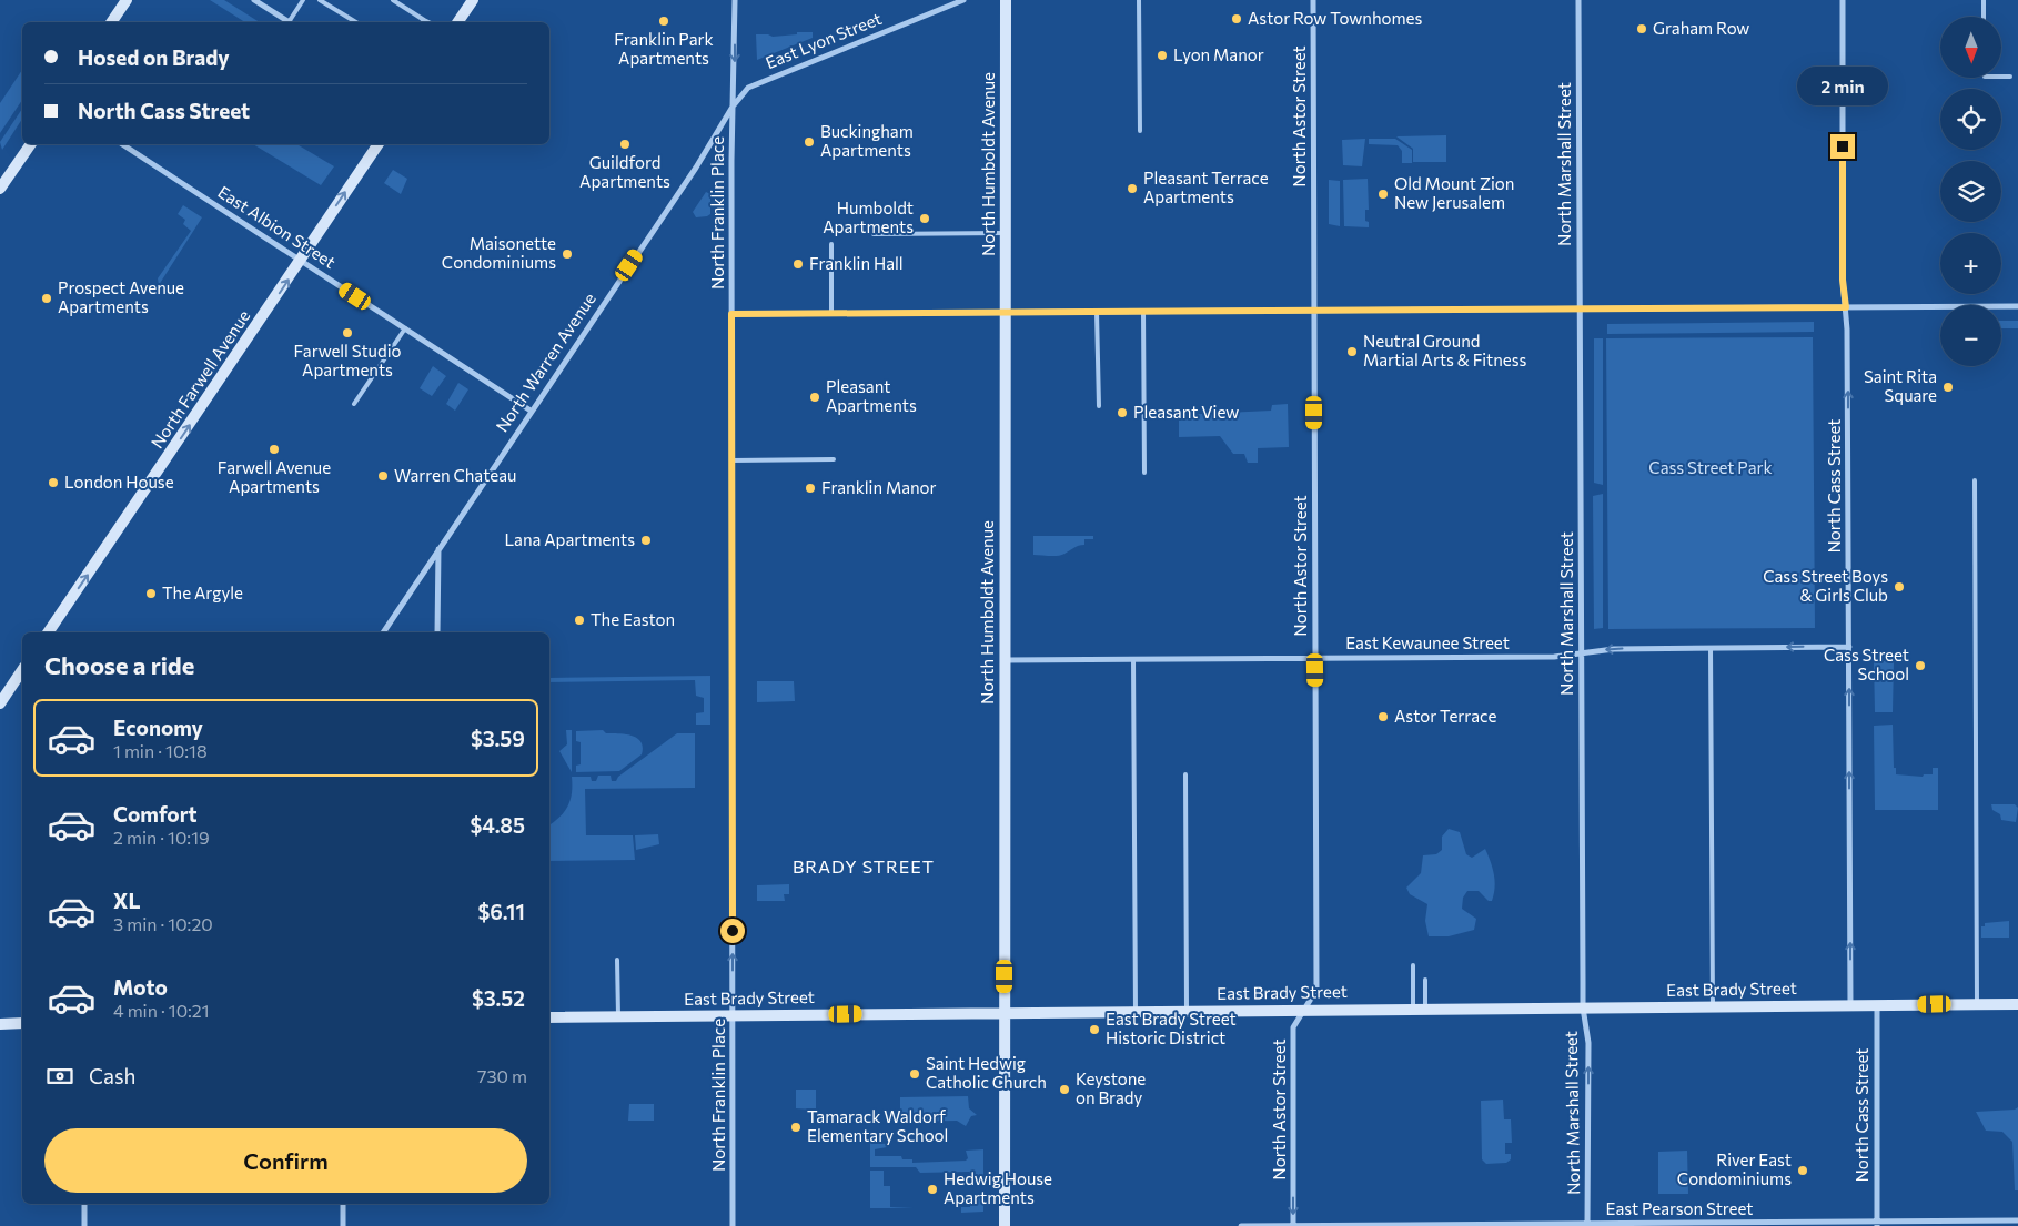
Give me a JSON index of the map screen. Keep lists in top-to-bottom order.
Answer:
{
  "streets": {
    "main road": ["North Humboldt Avenue", "North Farwell Avenue", "East Brady Street"],
    "street": [
      "East Lyon Street",
      "North Astor Street",
      "North Marshall Street",
      "North Franklin Place",
      "East Albion Street",
      "North Warren Avenue",
      "North Cass Street",
      "East Kewaunee Street",
      "East Pearson Street"
    ]
  },
  "crossings": [
    ["East Lyon Street", "North Franklin Place"],
    ["East Lyon Street", "North Warren Avenue"],
    ["North Astor Street", "East Kewaunee Street"],
    ["North Astor Street", "East Brady Street"],
    ["North Astor Street", "East Pearson Street"],
    ["North Humboldt Avenue", "East Kewaunee Street"],
    ["North Humboldt Avenue", "East Brady Street"],
    ["North Marshall Street", "East Kewaunee Street"],
    ["North Marshall Street", "East Brady Street"],
    ["North Marshall Street", "East Pearson Street"],
    ["North Franklin Place", "North Warren Avenue"],
    ["North Franklin Place", "East Brady Street"],
    ["East Albion Street", "North Warren Avenue"],
    ["East Albion Street", "North Farwell Avenue"],
    ["North Cass Street", "East Kewaunee Street"],
    ["North Cass Street", "East Brady Street"],
    ["North Cass Street", "East Pearson Street"]
  ],
  "one_way": ["North Farwell Avenue", "North Cass Street"],
  "districts": ["BRADY STREET"],
  "parks": ["Cass Street Park"],
  "places": [
    "Astor Row Townhomes",
    "Franklin Park Apartments",
    "Graham Row",
    "Lyon Manor",
    "Buckingham Apartments",
    "Guildford Apartments",
    "Pleasant Terrace Apartments",
    "Old Mount Zion New Jerusalem",
    "Humboldt Apartments",
    "Maisonette Condominiums",
    "Franklin Hall",
    "Prospect Avenue Apartments",
    "Farwell Studio Apartments",
    "Neutral Ground Martial Arts & Fitness",
    "Saint Rita Square",
    "Pleasant Apartments",
    "Pleasant View",
    "Farwell Avenue Apartments",
    "Warren Chateau",
    "London House",
    "Franklin Manor",
    "Lana Apartments",
    "Cass Street Boys & Girls Club",
    "The Argyle",
    "The Easton",
    "Cass Street School",
    "Astor Terrace",
    "East Brady Street Historic District",
    "Saint Hedwig Catholic Church",
    "Keystone on Brady",
    "Tamarack Waldorf Elementary School",
    "River East Condominiums",
    "Hedwig House Apartments"
  ],
  "north": "bottom",
  "page": {
    "map_buttons": ["+", "−"],
    "banner": ["Hosed on Brady", "North Cass Street"],
    "bubble": "2 min",
    "heading": "Choose a ride",
    "list": [
      {
        "name": "Economy",
        "note": "1 min · 10:18",
        "value": "$3.59"
      },
      {
        "name": "Comfort",
        "note": "2 min · 10:19",
        "value": "$4.85"
      },
      {
        "name": "XL",
        "note": "3 min · 10:20",
        "value": "$6.11"
      },
      {
        "name": "Moto",
        "note": "4 min · 10:21",
        "value": "$3.52"
      }
    ],
    "pay": ["Cash", "730 m"],
    "buttons": "Confirm"
  }
}
